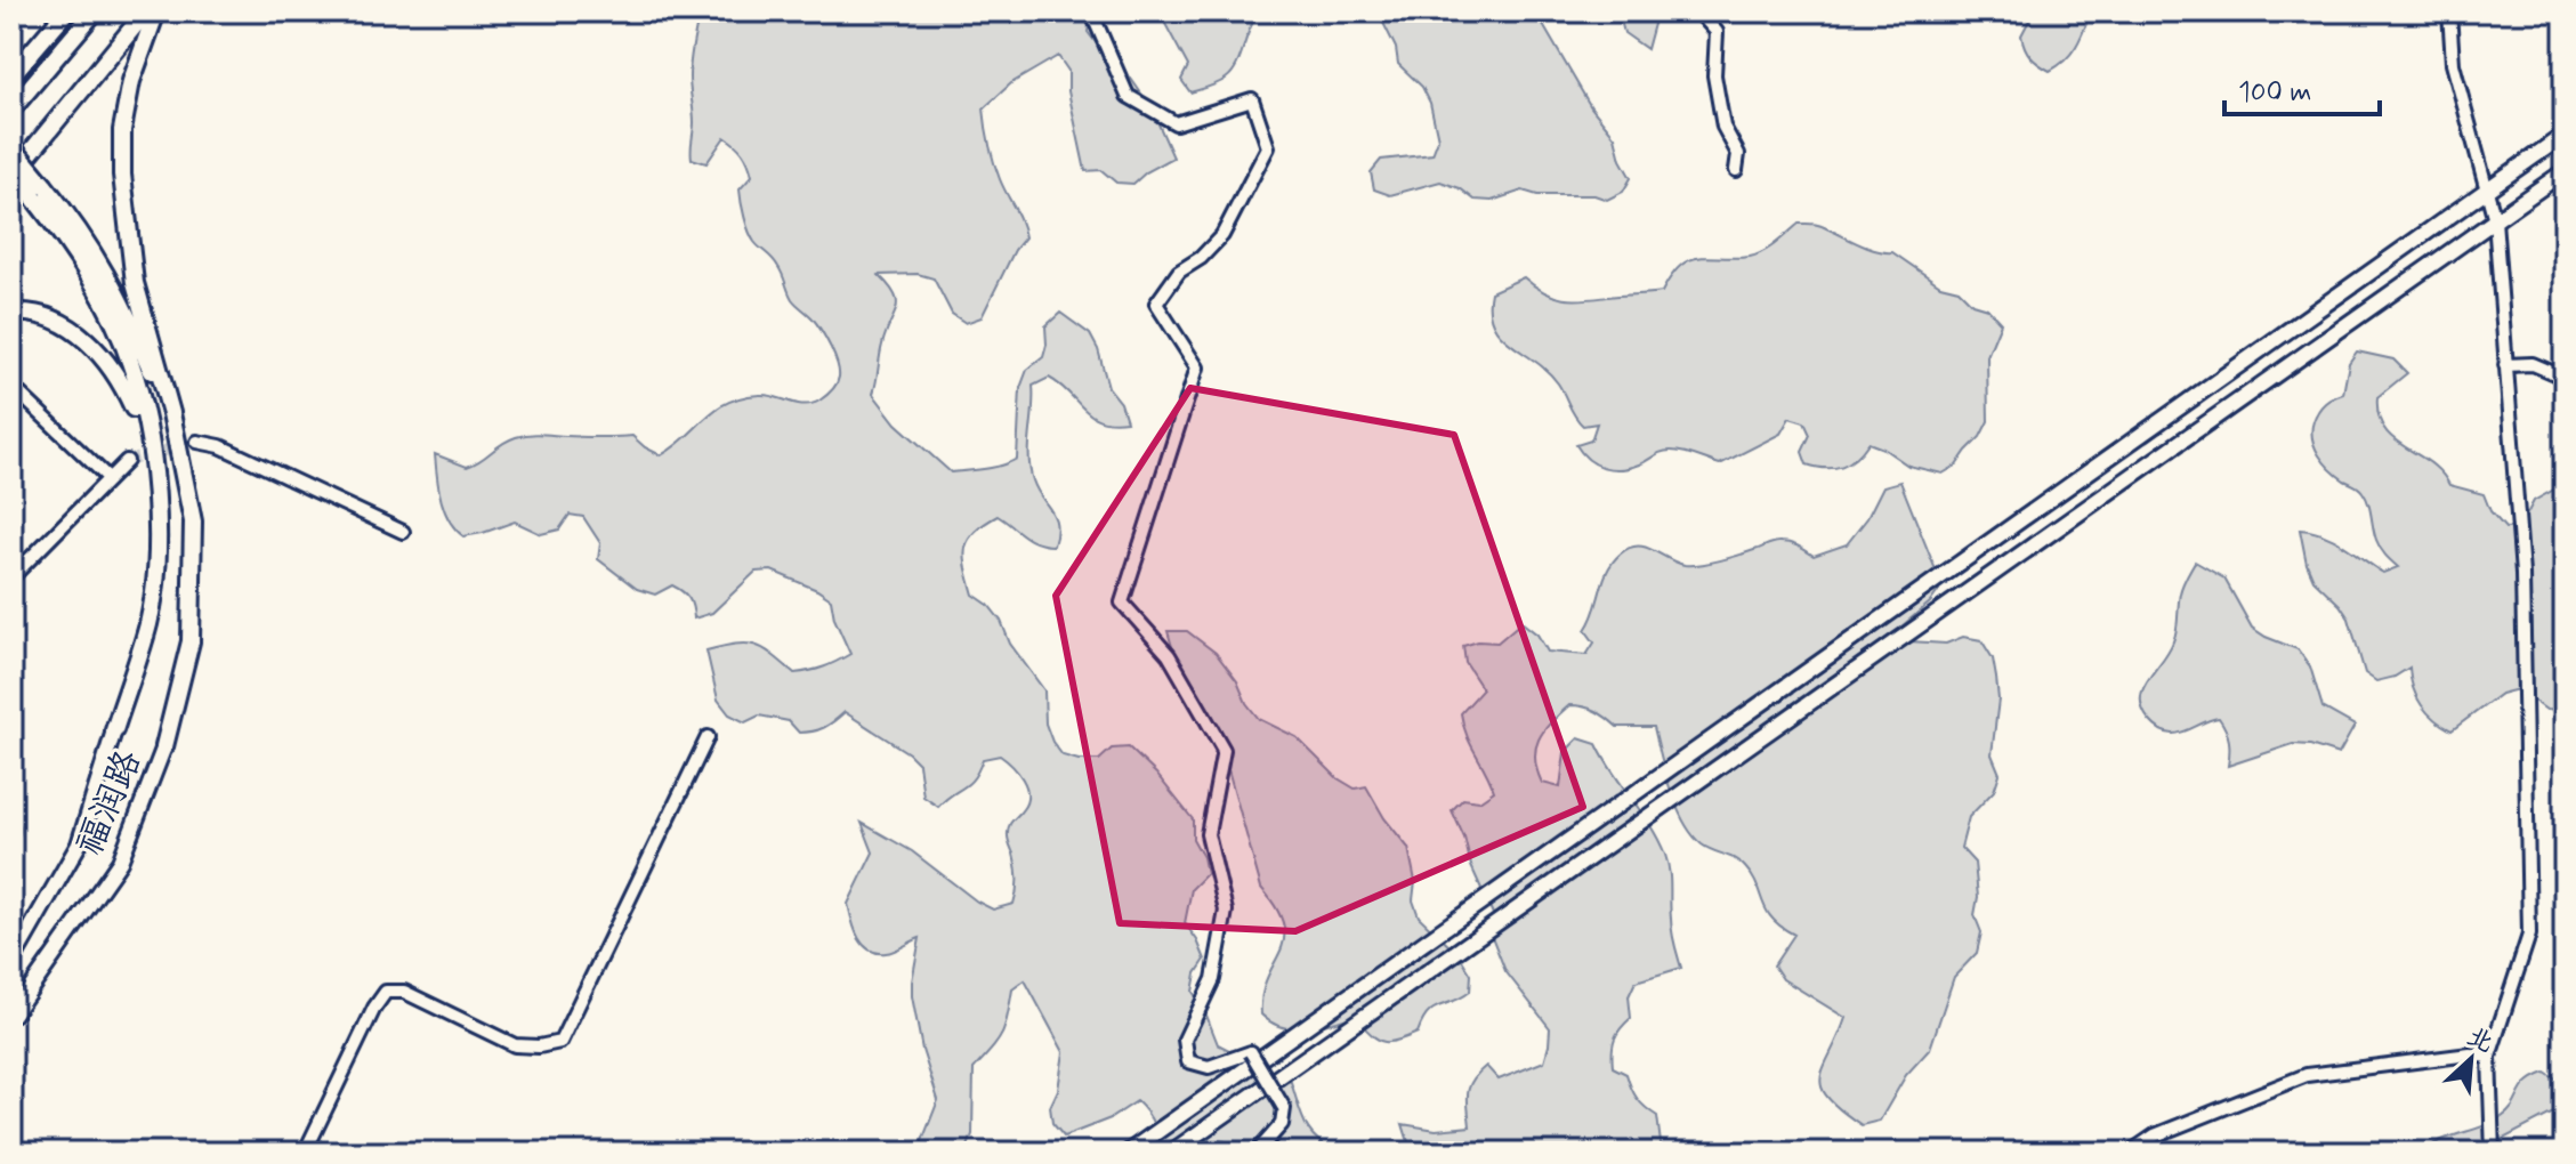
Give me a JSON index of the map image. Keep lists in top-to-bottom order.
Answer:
{
  "streets": {
    "main road": ["福润路"]
  },
  "scale_bar": "100 m",
  "north": "top right"
}
